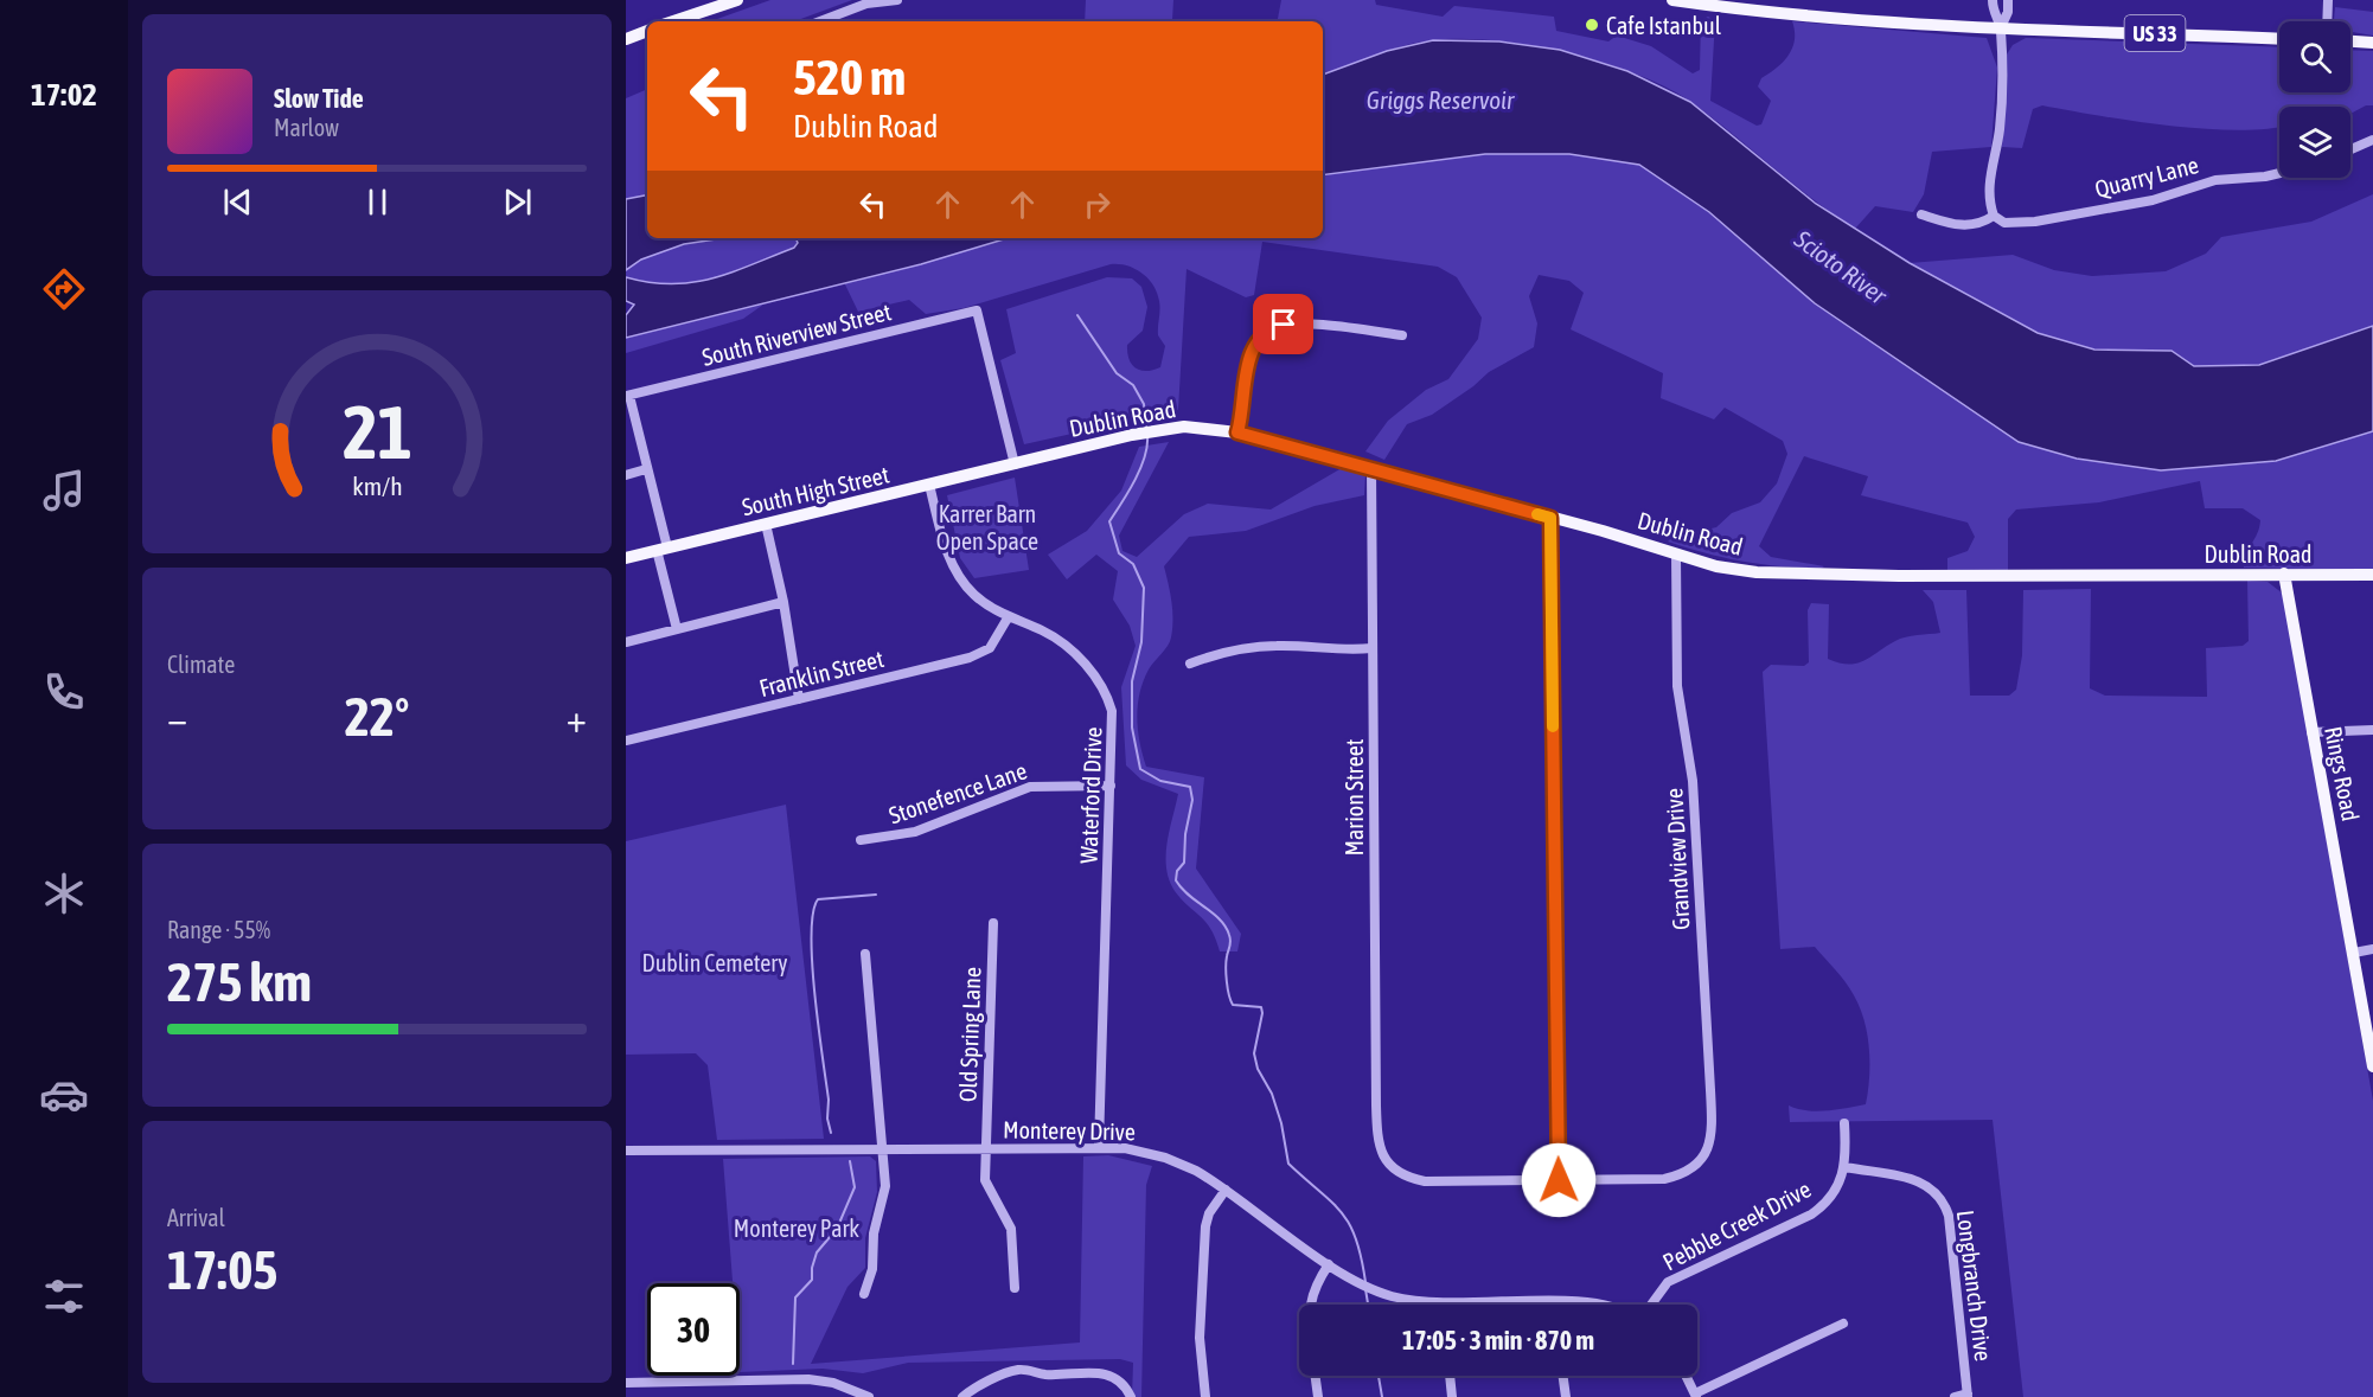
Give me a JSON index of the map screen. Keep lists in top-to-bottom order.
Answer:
{
  "streets": {
    "main road": [
      "US 33",
      "Dublin Road",
      "South High Street",
      "Rings Road"
    ],
    "street": [
      "Quarry Lane",
      "South Riverview Street",
      "Franklin Street",
      "Stonefence Lane",
      "Waterford Drive",
      "Marion Street",
      "Grandview Drive",
      "Old Spring Lane",
      "Monterey Drive",
      "Pebble Creek Drive",
      "Longbranch Drive"
    ]
  },
  "crossings": [
    ["South Riverview Street", "Dublin Road"],
    ["South Riverview Street", "South High Street"],
    ["Dublin Road", "South High Street"],
    ["Dublin Road", "Rings Road"],
    ["Dublin Road", "Marion Street"],
    ["Dublin Road", "Grandview Drive"],
    ["South High Street", "Waterford Drive"],
    ["Franklin Street", "Waterford Drive"],
    ["Stonefence Lane", "Waterford Drive"],
    ["Waterford Drive", "Monterey Drive"],
    ["Marion Street", "Grandview Drive"],
    ["Old Spring Lane", "Monterey Drive"],
    ["Pebble Creek Drive", "Longbranch Drive"]
  ],
  "water": ["Griggs Reservoir", "Scioto River"],
  "parks": ["Karrer Barn Open Space", "Dublin Cemetery", "Monterey Park"],
  "places": ["Cafe Istanbul"],
  "page": {
    "tabs": "17:02",
    "turn": ["520 m", "Dublin Road"],
    "song": ["Slow Tide", "Marlow"],
    "tile": [
      "Climate",
      ["Range · 55%", "275 km"],
      ["Arrival", "17:05"]
    ],
    "heat": ["−", "22°", "+"],
    "limit": "30",
    "trip": "17:05 · 3 min · 870 m",
    "gauge": ["21", "km/h"]
  }
}
